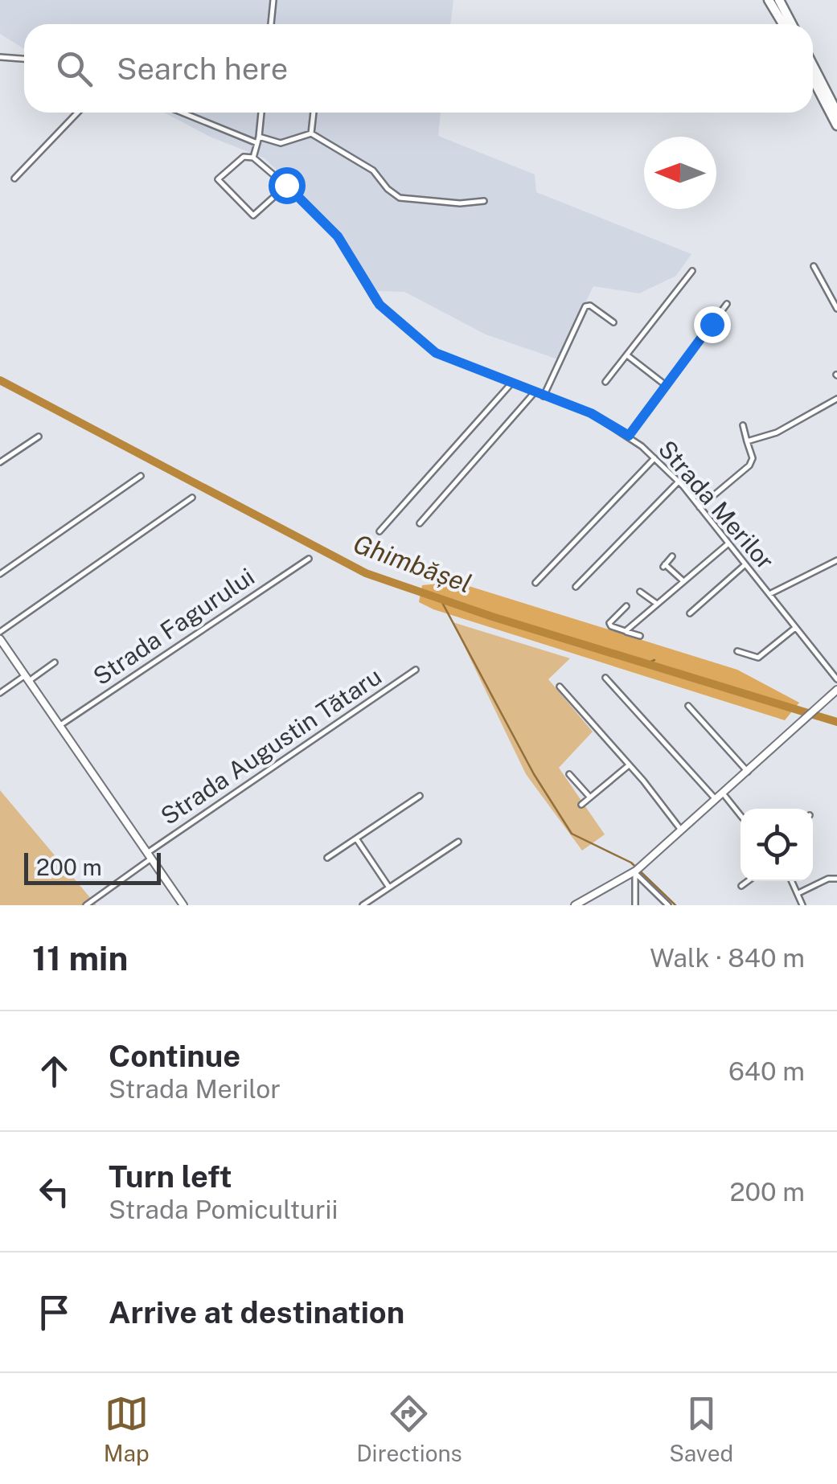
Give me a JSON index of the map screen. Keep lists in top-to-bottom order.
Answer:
{
  "streets": {
    "street": ["Strada Merilor", "Strada Fagurului", "Strada Augustin Tătaru"]
  },
  "water": ["Ghimbășel"],
  "scale_bar": "200 m",
  "north": "left",
  "page": {
    "search": "Search here",
    "scale": "200 m",
    "heading": ["11 min", "Walk · 840 m"],
    "list": [
      ["Continue", "Strada Merilor", "640 m"],
      ["Turn left", "Strada Pomiculturii", "200 m"],
      "Arrive at destination"
    ],
    "nav": ["Map", "Directions", "Saved"]
  }
}
